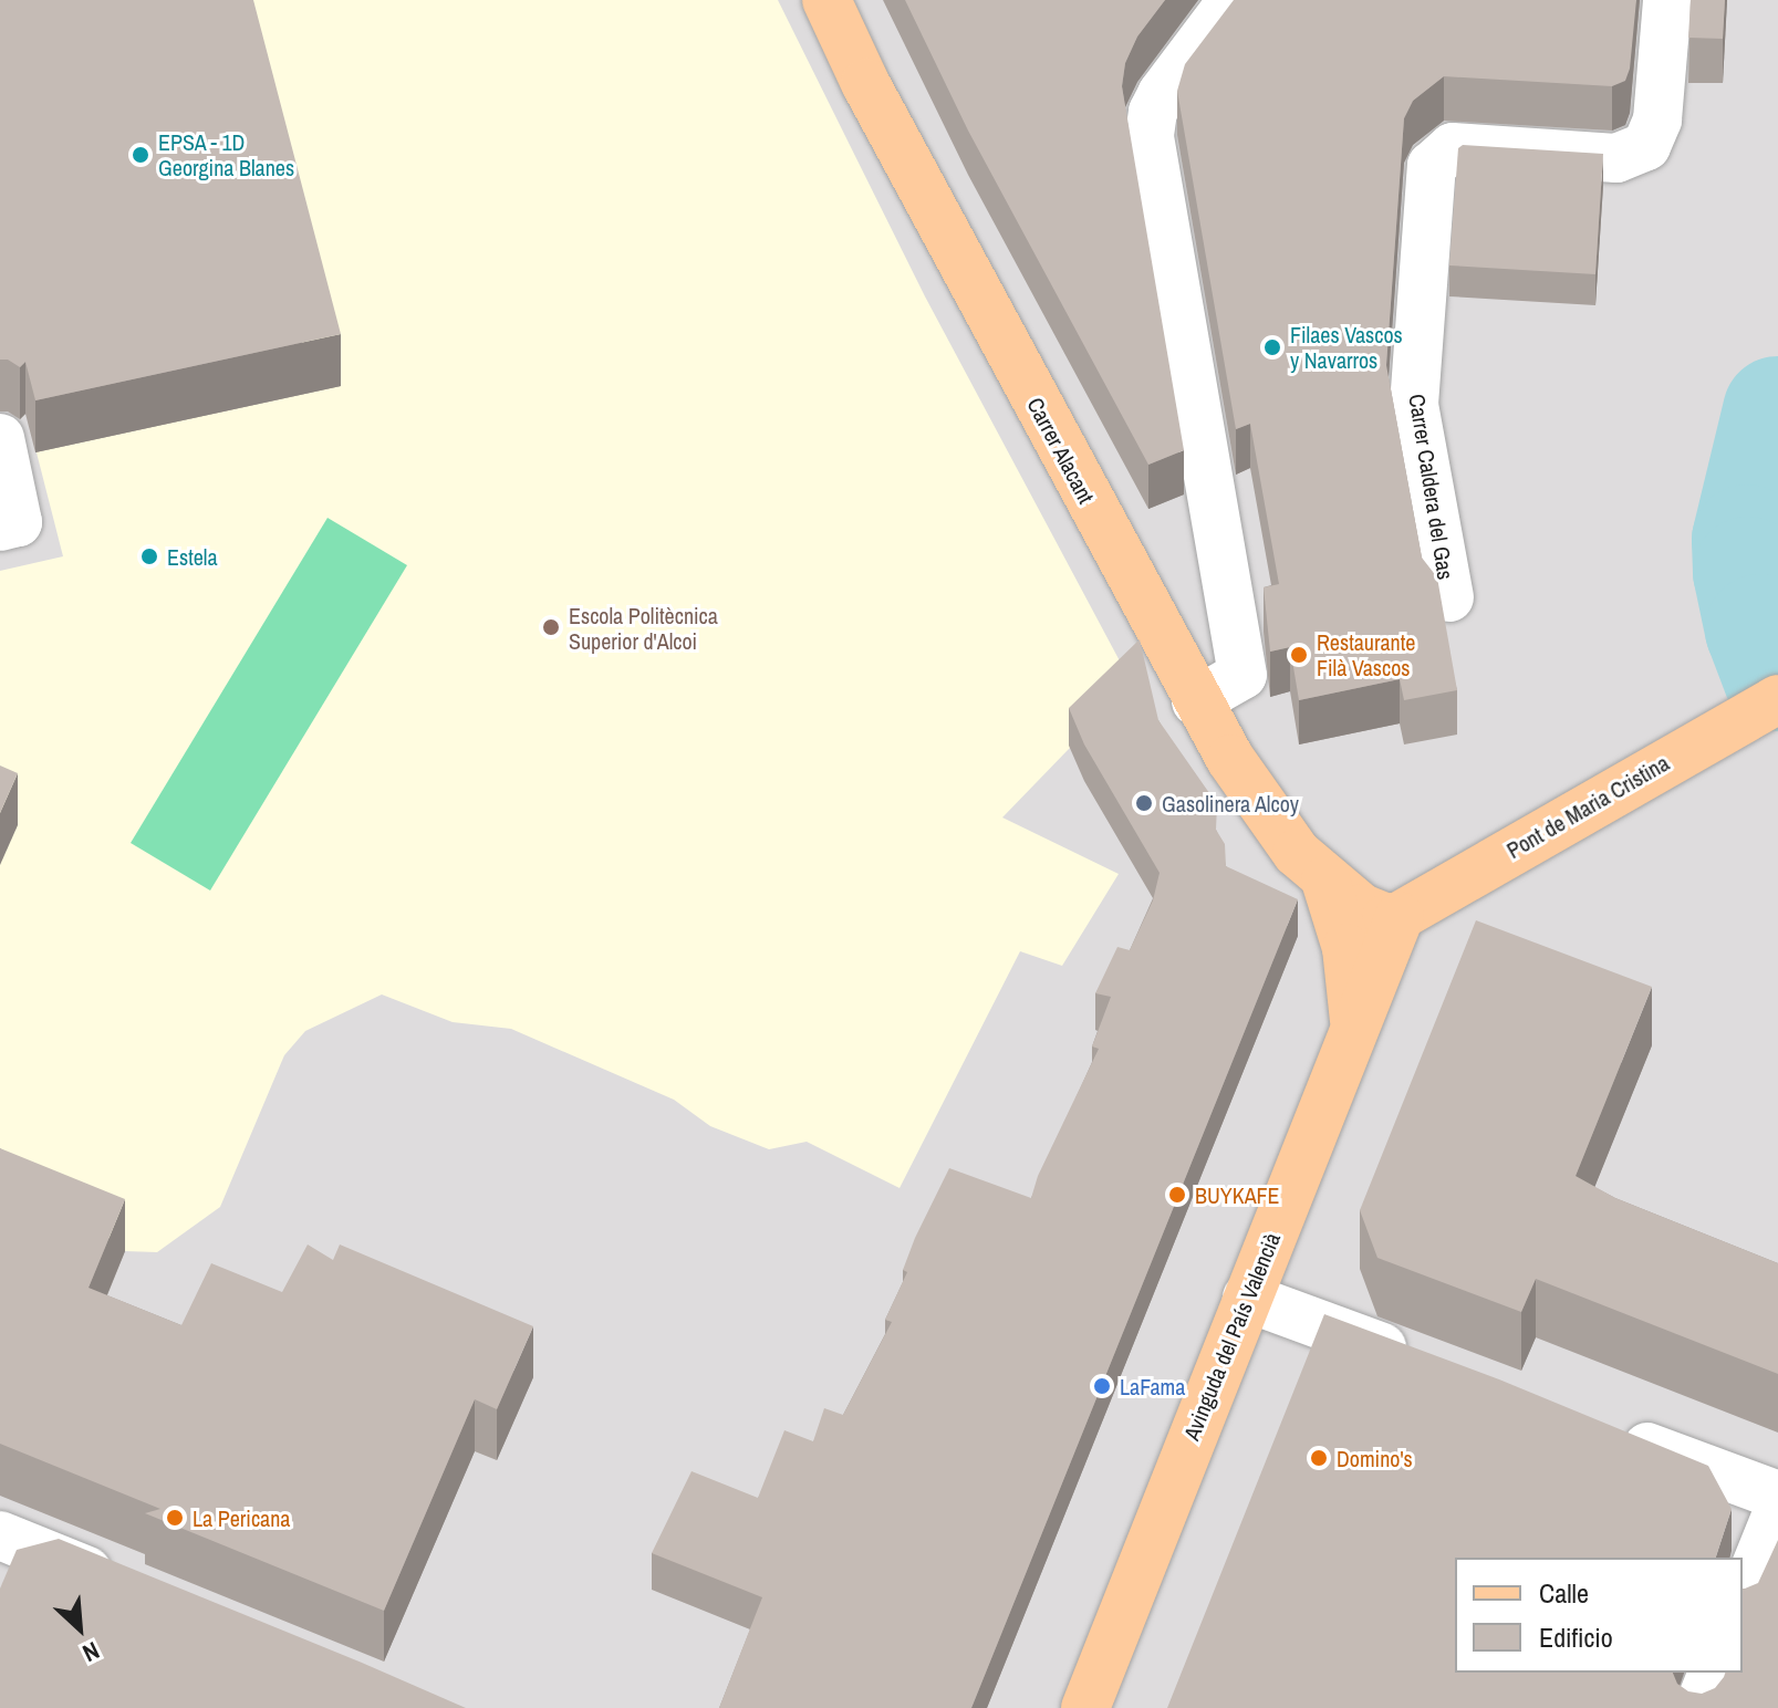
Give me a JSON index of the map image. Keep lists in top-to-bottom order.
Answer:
{
  "streets": {
    "main road": ["Carrer Alacant", "Pont de Maria Cristina", "Avinguda del País Valencià"],
    "street": ["Carrer Caldera del Gas"]
  },
  "crossings": [
    ["Carrer Alacant", "Pont de Maria Cristina"],
    ["Carrer Alacant", "Avinguda del País Valencià"],
    ["Pont de Maria Cristina", "Avinguda del País Valencià"]
  ],
  "places": [
    "EPSA - 1D Georgina Blanes",
    "Filaes Vascos y Navarros",
    "Estela",
    "Escola Politècnica Superior d'Alcoi",
    "Restaurante Filà Vascos",
    "Gasolinera Alcoy",
    "BUYKAFE",
    "LaFama",
    "Domino's",
    "La Pericana"
  ],
  "legend": ["Calle", "Edificio"],
  "north": "bottom right"
}
